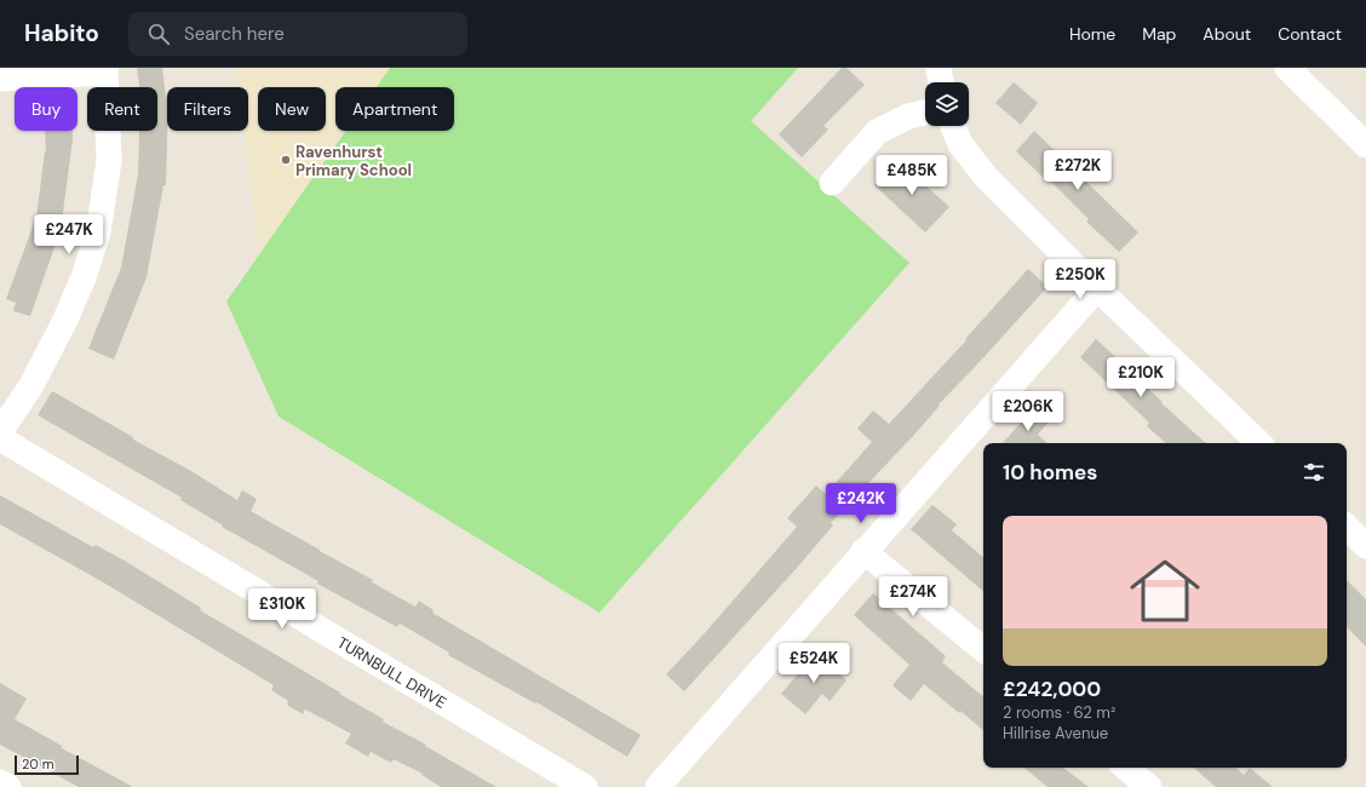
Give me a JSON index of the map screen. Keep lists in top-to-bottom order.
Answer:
{
  "streets": {
    "street": ["TURNBULL DRIVE"]
  },
  "places": ["Ravenhurst Primary School"],
  "scale_bar": "20 m",
  "page": {
    "header": "Habito",
    "search": "Search here",
    "nav": [
      "Home",
      "Map",
      "About",
      "Contact"
    ],
    "chip": [
      "Buy",
      "Rent",
      "Filters",
      "New",
      "Apartment"
    ],
    "price": [
      "£272K",
      "£485K",
      "£247K",
      "£250K",
      "£210K",
      "£206K",
      "£242K",
      "£274K",
      "£310K",
      "£524K"
    ],
    "heading": "10 homes",
    "list": [
      {
        "name": "£242,000",
        "note": "2 rooms · 62 m² · Hillrise Avenue"
      }
    ],
    "scale": "20 m"
  }
}
